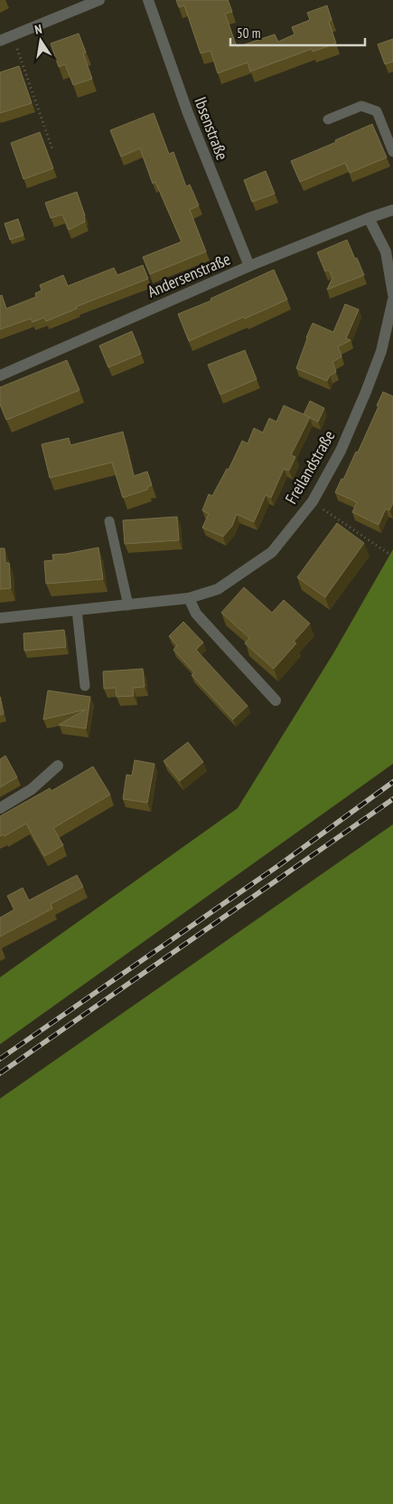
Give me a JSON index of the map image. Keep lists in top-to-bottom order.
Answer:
{
  "streets": {
    "street": ["Ibsenstraße", "Andersenstraße", "Freilandstraße"]
  },
  "crossings": [
    ["Ibsenstraße", "Andersenstraße"]
  ],
  "scale_bar": "50 m",
  "north": "top"
}
